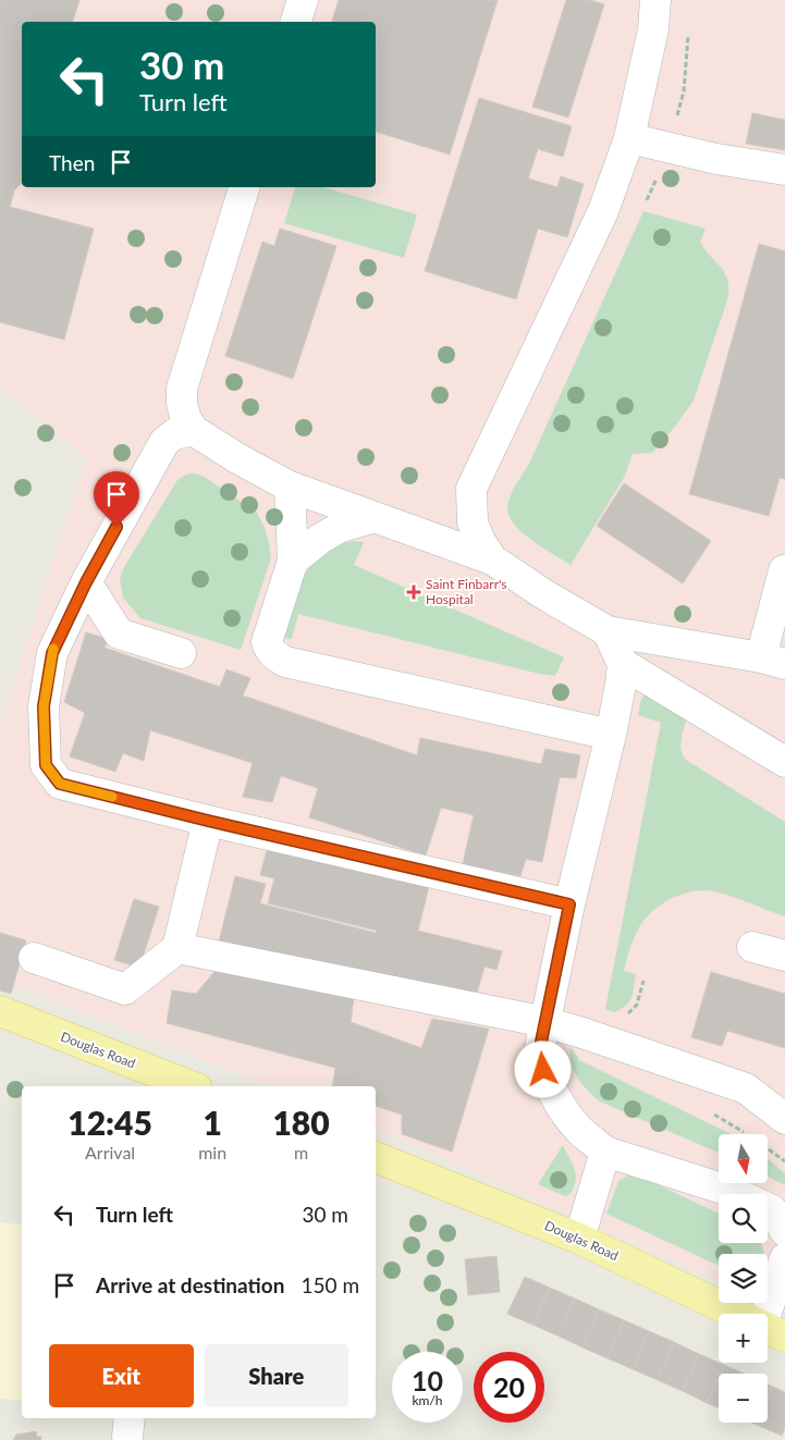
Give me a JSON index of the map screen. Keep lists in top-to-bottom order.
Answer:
{
  "streets": {
    "main road": ["Douglas Road"]
  },
  "places": {
    "health": ["Saint Finbarr's Hospital"]
  },
  "north": "bottom",
  "page": {
    "turn": ["30 m", "Turn left"],
    "then": "Then",
    "eta": [
      "12:45",
      "Arrival",
      "1",
      "min",
      "180",
      "m"
    ],
    "map_buttons": ["+", "−"],
    "list": [
      {
        "name": "Turn left",
        "value": "30 m"
      },
      {
        "name": "Arrive at destination",
        "value": "150 m"
      }
    ],
    "buttons": ["Exit", "Share"],
    "speed": "10 km/h",
    "limit": "20"
  }
}
